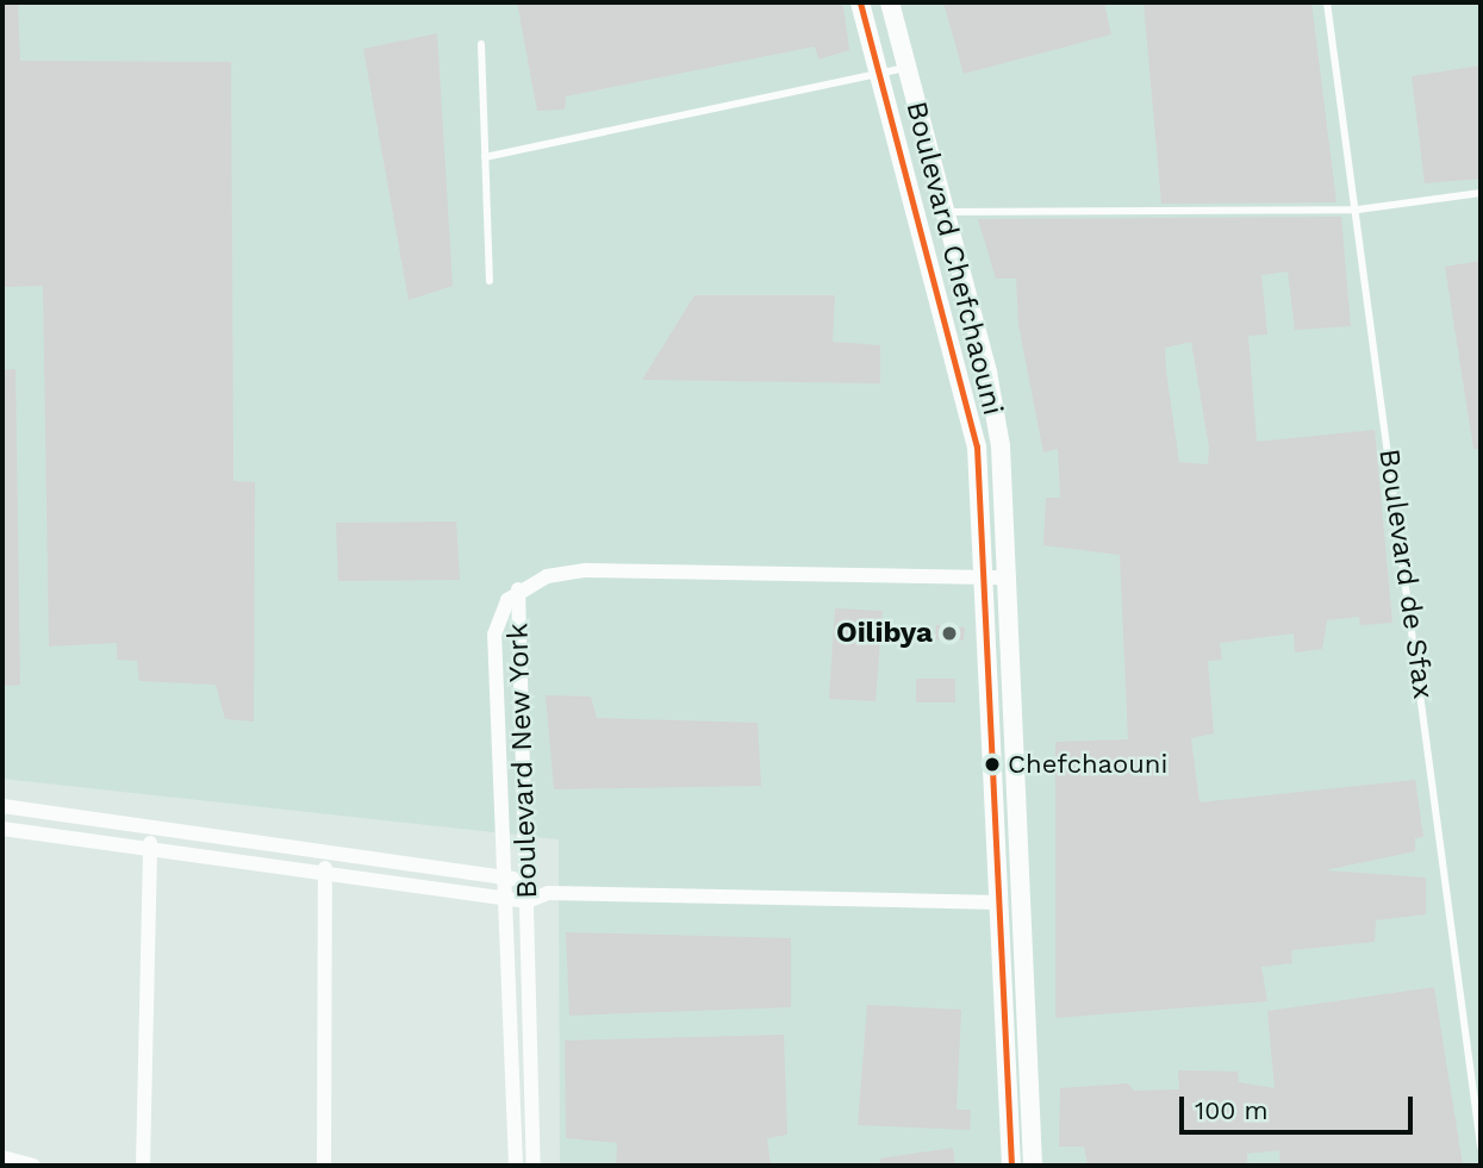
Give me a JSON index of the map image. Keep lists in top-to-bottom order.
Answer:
{
  "streets": {
    "street": ["Boulevard Chefchaouni", "Boulevard New York"],
    "lane": ["Boulevard de Sfax"]
  },
  "places": ["Oilibya", "Chefchaouni"],
  "scale_bar": "100 m"
}
